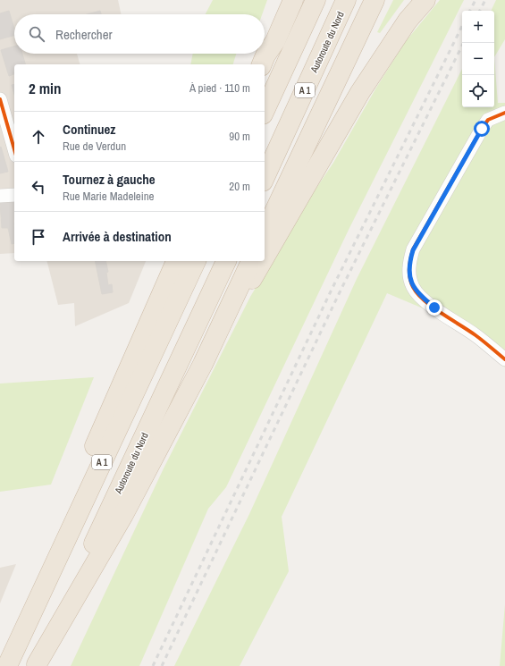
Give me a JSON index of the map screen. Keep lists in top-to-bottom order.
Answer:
{
  "streets": {
    "highway": ["Autoroute du Nord", "A 1"]
  },
  "page": {
    "map_buttons": ["+", "−"],
    "search": "Rechercher",
    "heading": ["2 min", "À pied · 110 m"],
    "list": [
      ["Continuez", "Rue de Verdun", "90 m"],
      ["Tournez à gauche", "Rue Marie Madeleine", "20 m"],
      "Arrivée à destination"
    ]
  }
}
